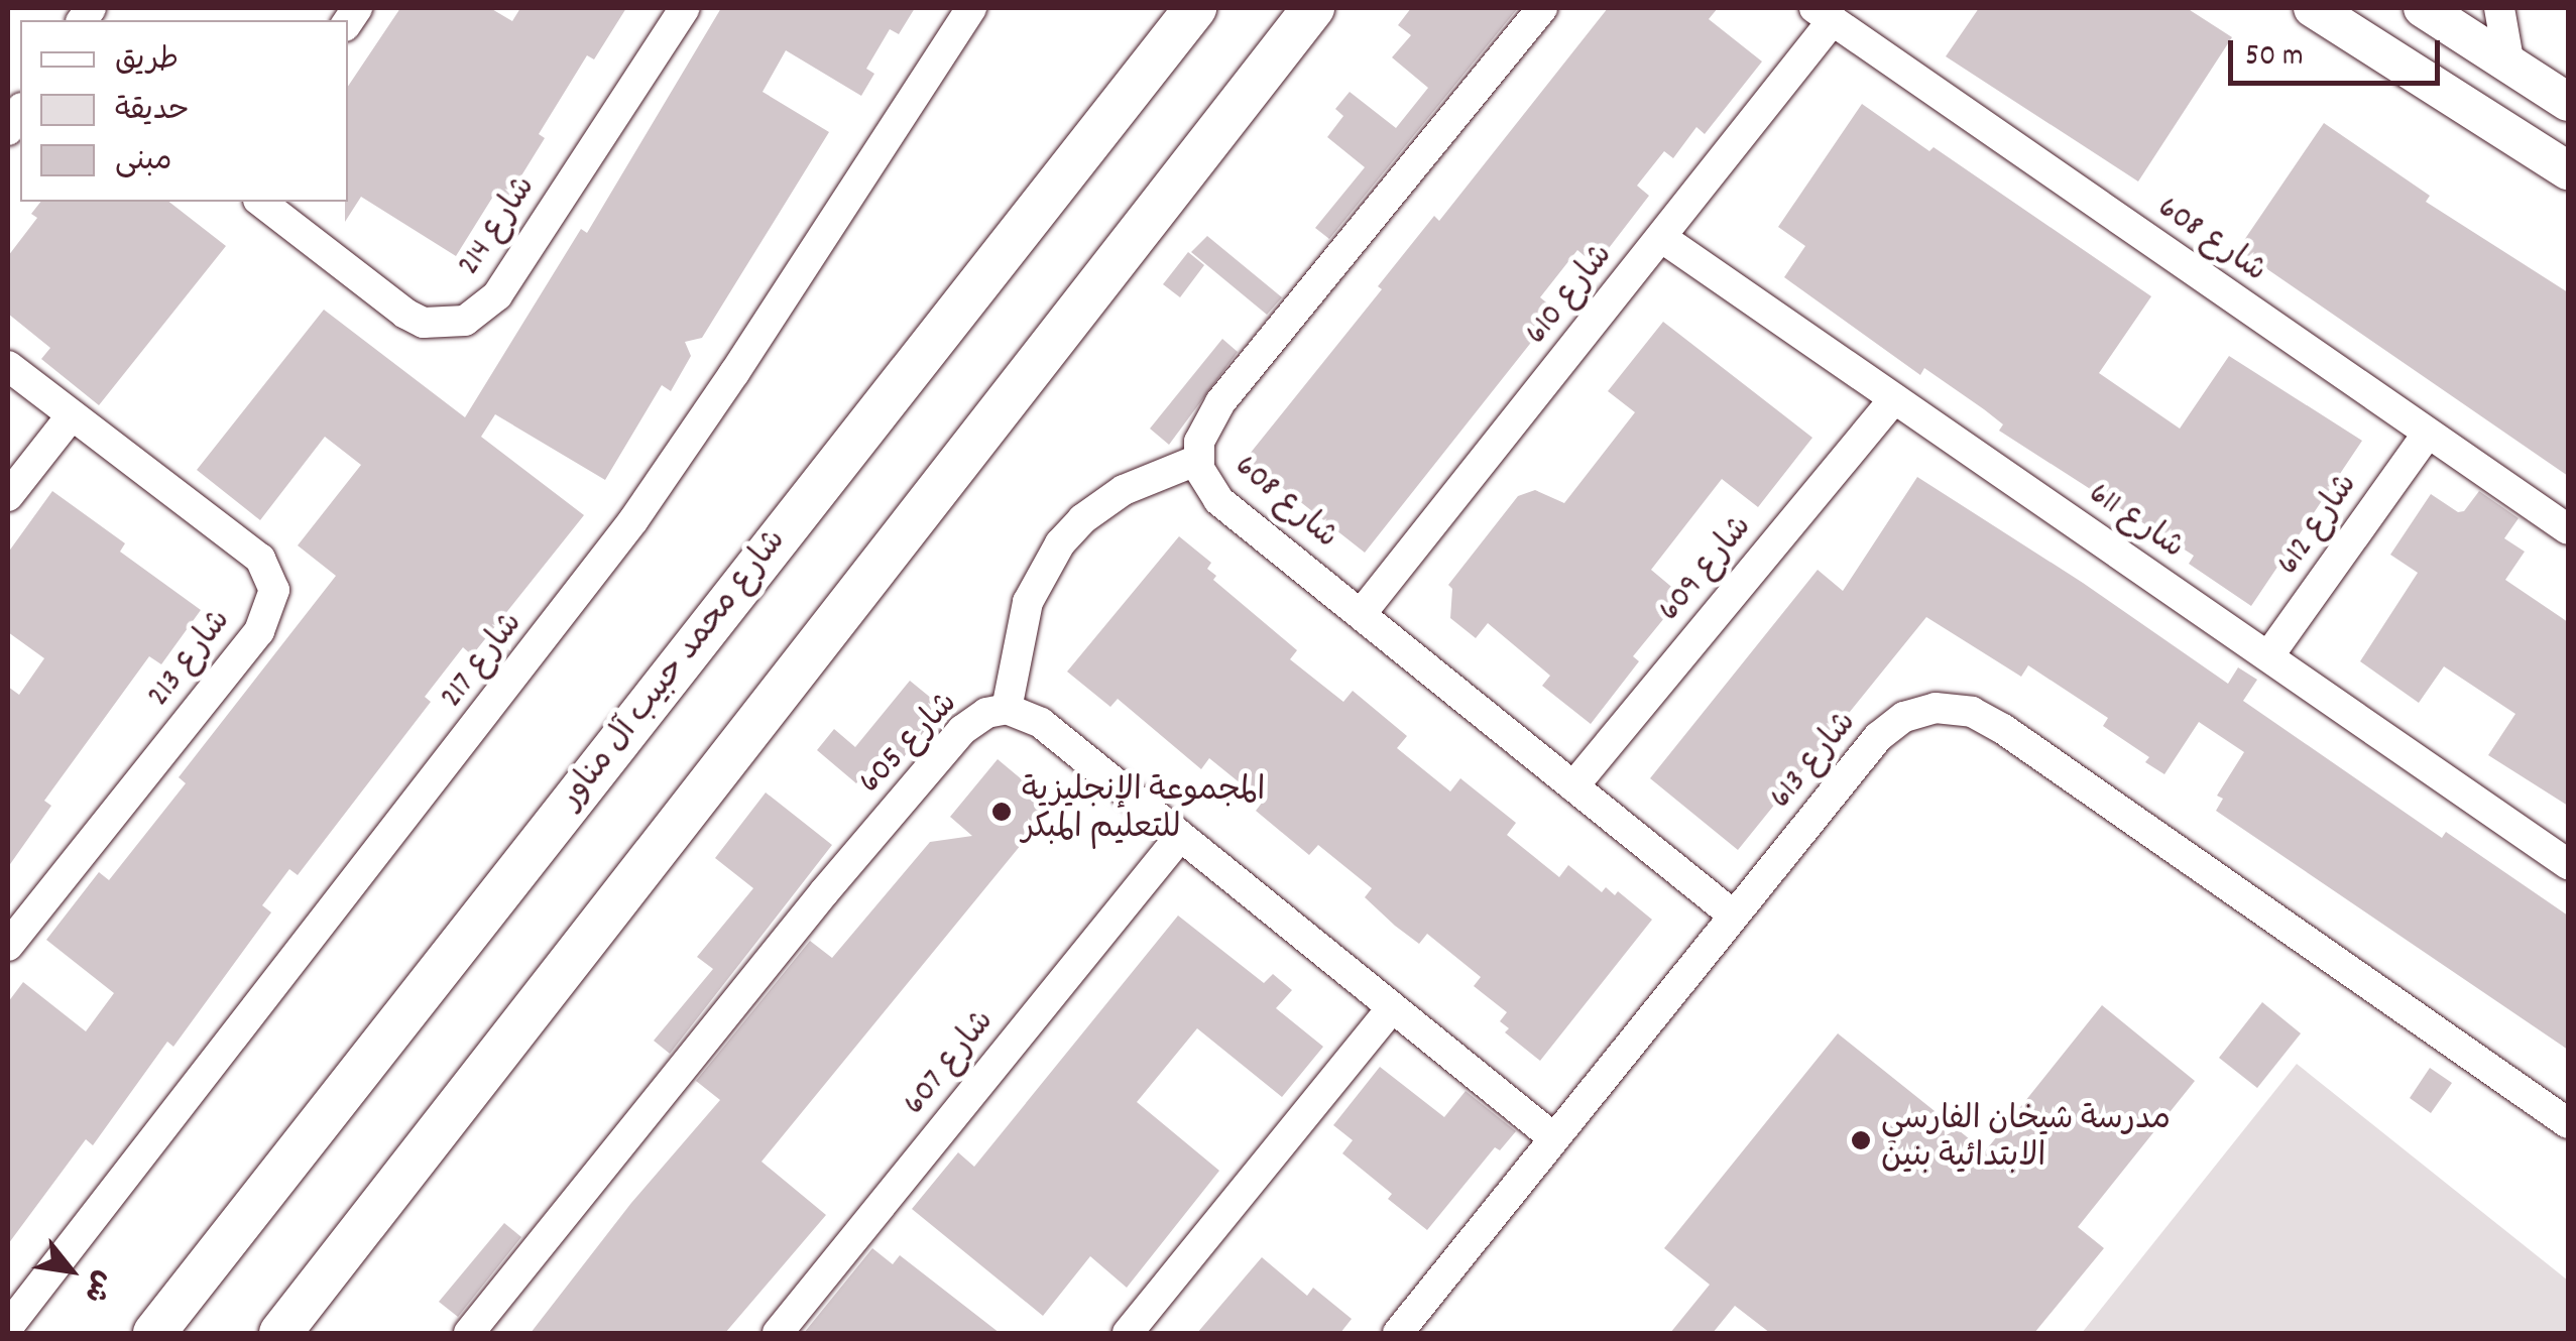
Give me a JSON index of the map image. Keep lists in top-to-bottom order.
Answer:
{
  "streets": {
    "main road": ["شارع محمد حبيب آل مناور"],
    "street": [
      "شارع 214",
      "شارع 608",
      "شارع 610",
      "شارع 611",
      "شارع 612",
      "شارع 609",
      "شارع 213",
      "شارع 217",
      "شارع 605",
      "شارع 613",
      "شارع 607"
    ]
  },
  "crossings": [
    ["شارع 608", "شارع 610"],
    ["شارع 608", "شارع 612"],
    ["شارع 608", "شارع 609"],
    ["شارع 608", "شارع 613"],
    ["شارع 610", "شارع 611"],
    ["شارع 611", "شارع 612"],
    ["شارع 611", "شارع 609"],
    ["شارع 605", "شارع 613"],
    ["شارع 605", "شارع 607"]
  ],
  "places": ["المجموعة الإنجليزية للتعليم المبكر", "مدرسة شيخان الفارسي الابتدائية بنين"],
  "legend": ["طريق", "حديقة", "مبنى"],
  "scale_bar": "50 m",
  "north": "bottom right"
}
